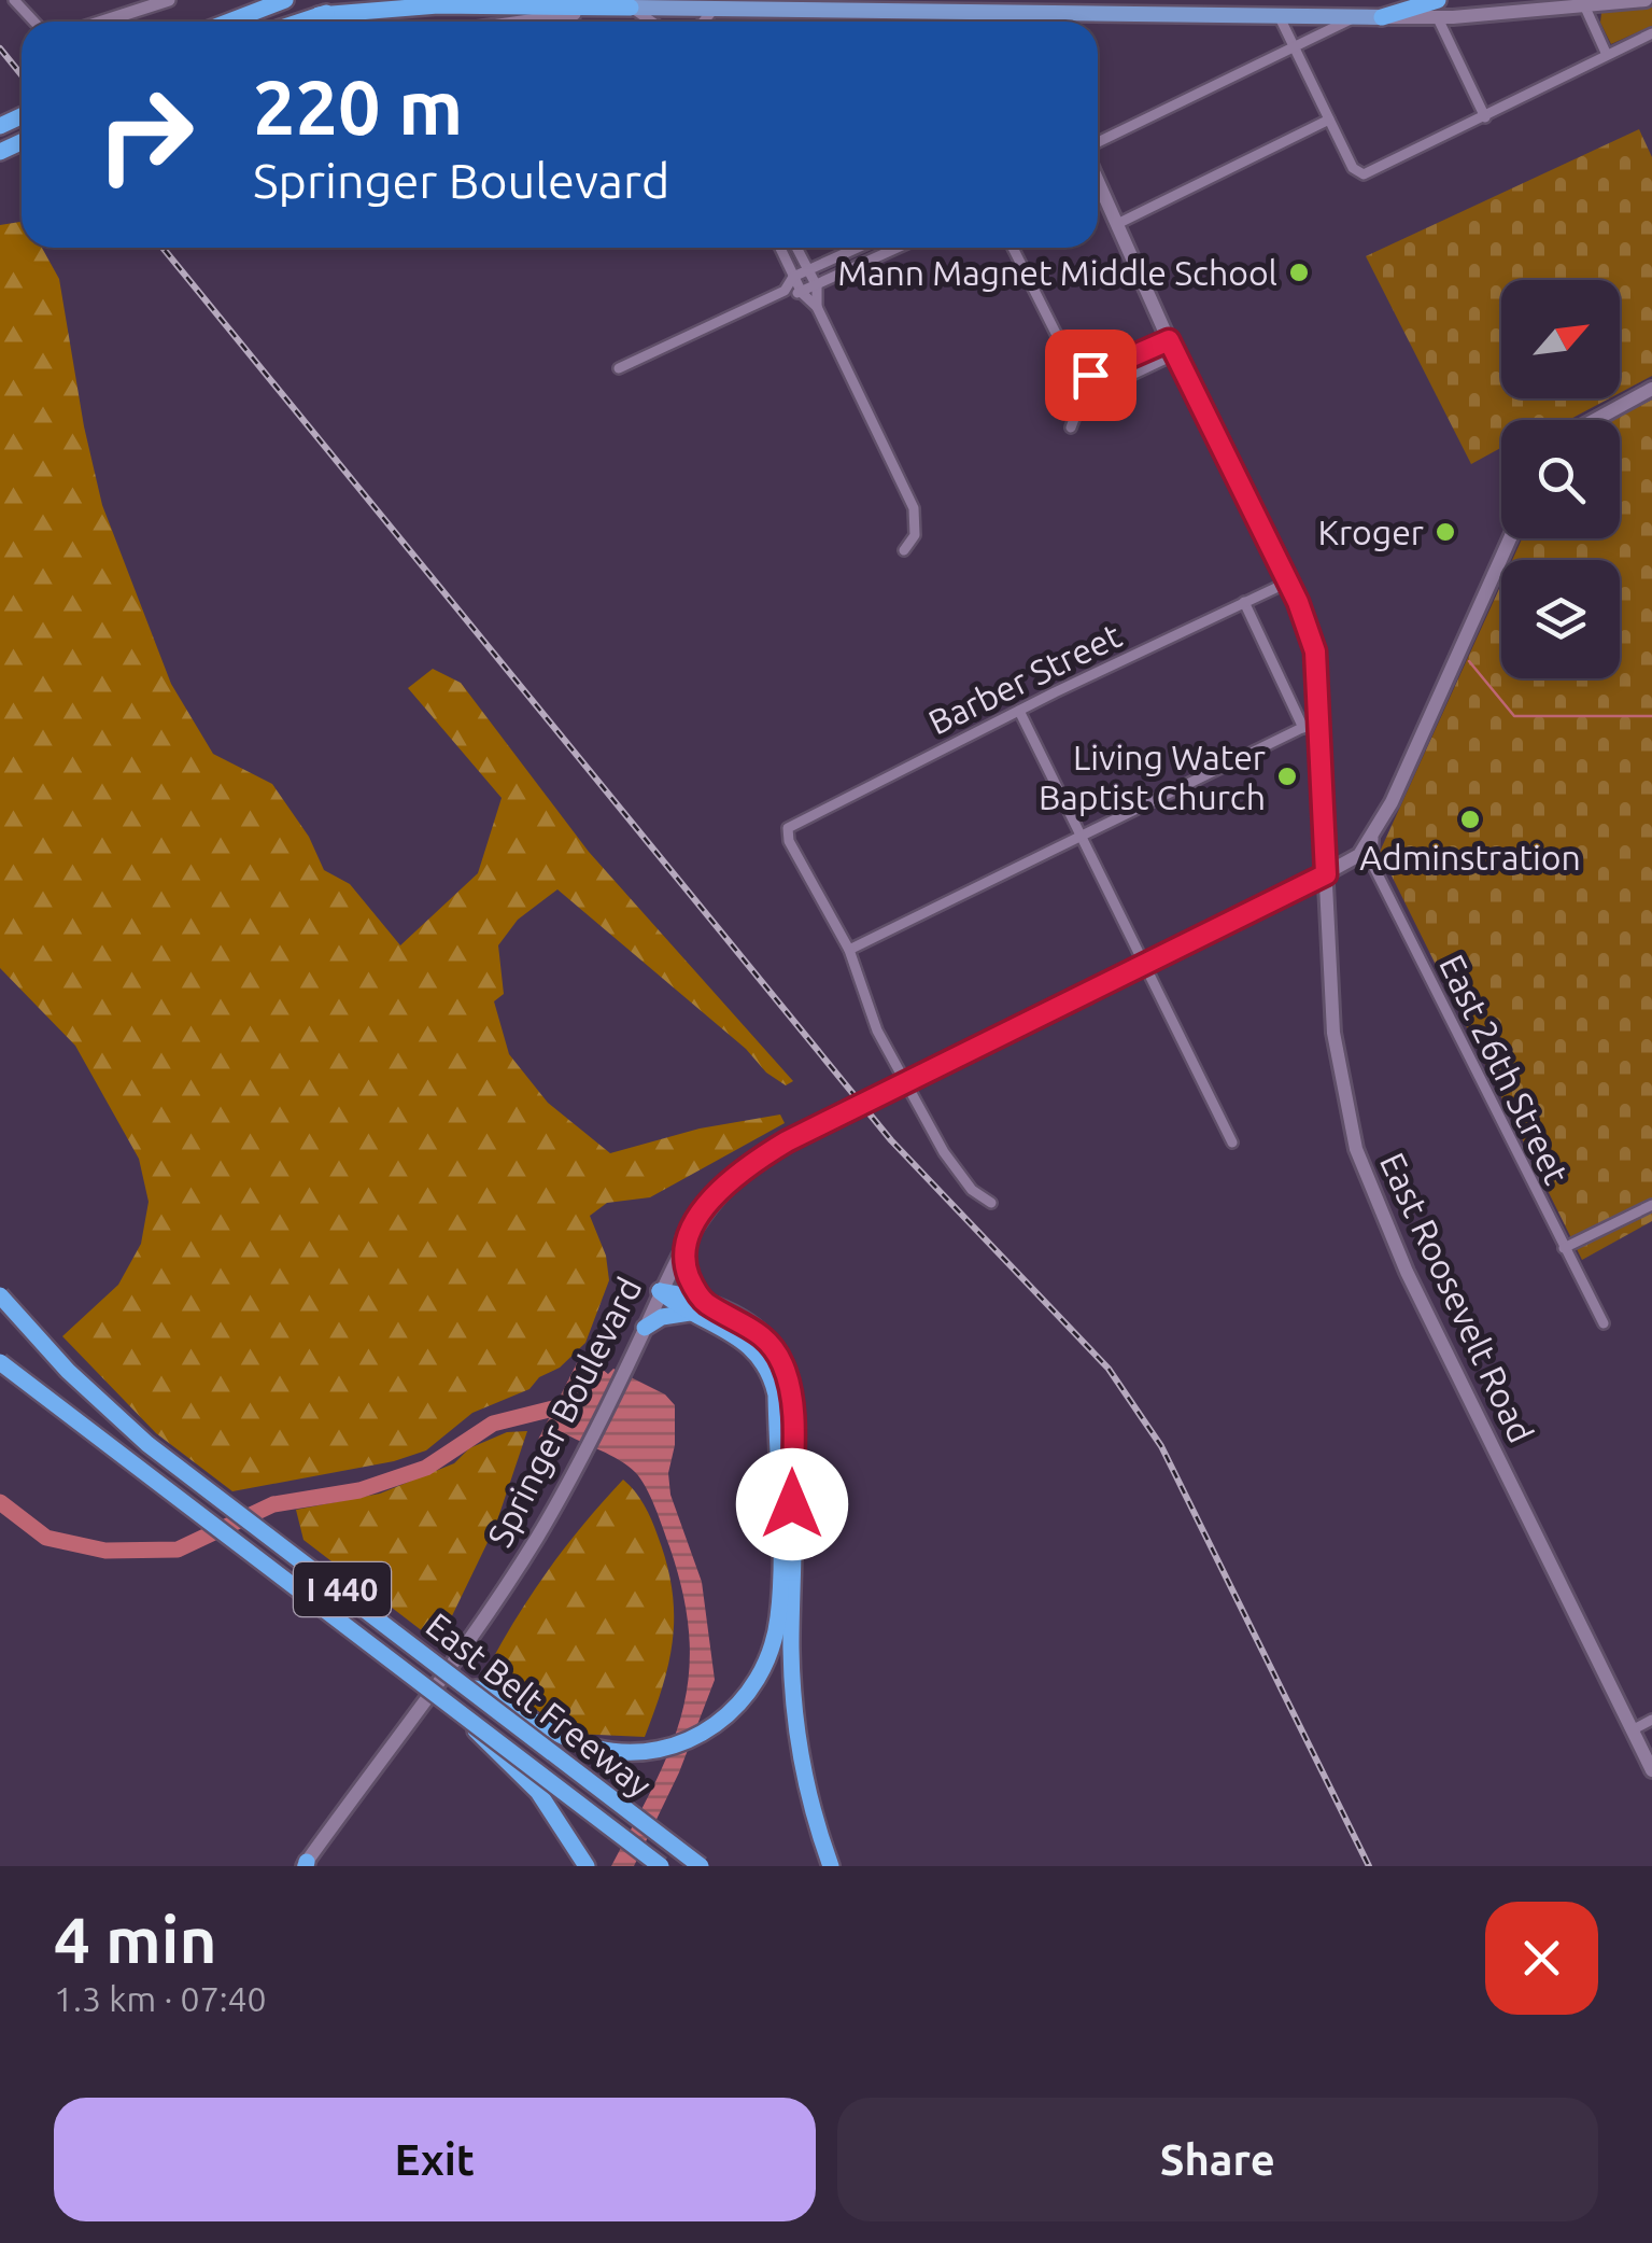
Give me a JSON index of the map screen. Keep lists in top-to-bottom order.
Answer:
{
  "streets": {
    "highway": ["I 440", "East Belt Freeway"],
    "main road": ["East Roosevelt Road", "Springer Boulevard"],
    "street": ["Barber Street", "East 26th Street"]
  },
  "crossings": [
    ["Barber Street", "East Roosevelt Road"],
    ["East 26th Street", "Springer Boulevard"],
    ["East Roosevelt Road", "Springer Boulevard"]
  ],
  "places": [
    "Mann Magnet Middle School",
    "Kroger",
    "Living Water Baptist Church",
    "Adminstration"
  ],
  "north": "top right",
  "page": {
    "turn": ["220 m", "Springer Boulevard"],
    "heading": ["4 min", "1.3 km · 07:40"],
    "buttons": ["Exit", "Share"]
  }
}
